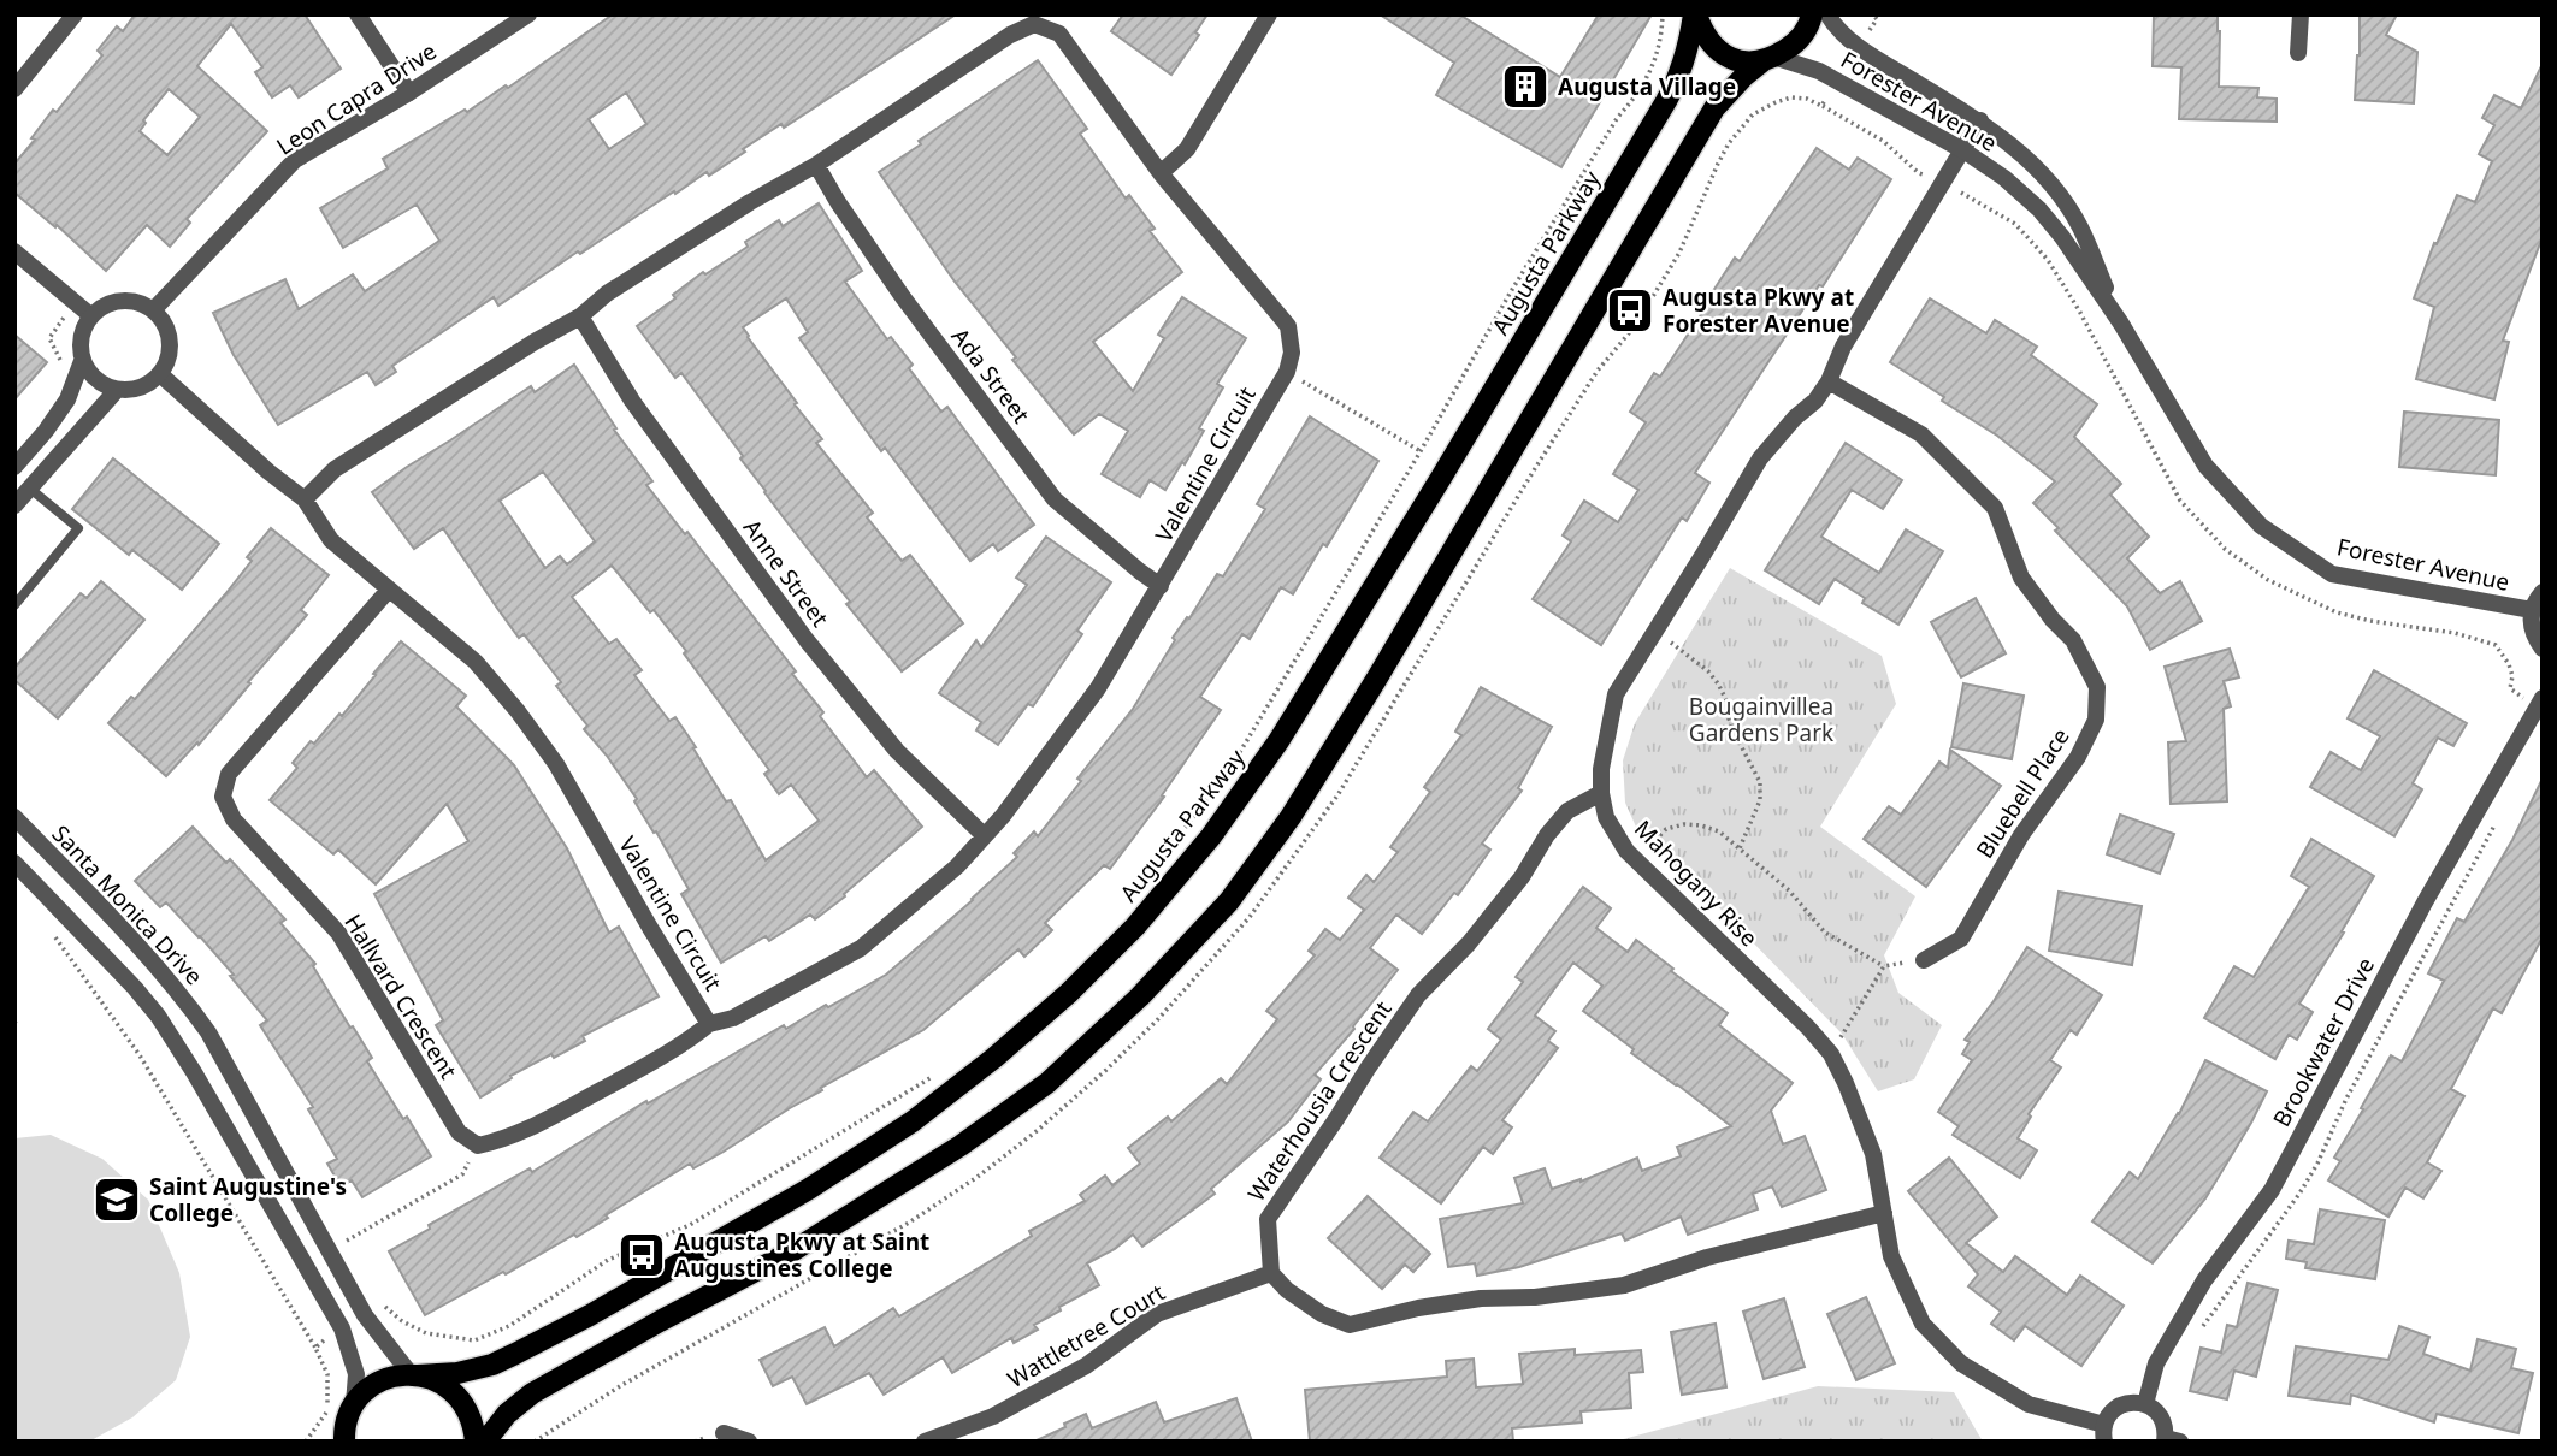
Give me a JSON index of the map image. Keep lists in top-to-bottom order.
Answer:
{
  "streets": {
    "main road": ["Augusta Parkway"],
    "street": [
      "Leon Capra Drive",
      "Forester Avenue",
      "Ada Street",
      "Valentine Circuit",
      "Anne Street",
      "Bluebell Place",
      "Mahogany Rise",
      "Santa Monica Drive",
      "Hallvard Crescent",
      "Brookwater Drive",
      "Waterhousia Crescent",
      "Wattletree Court"
    ]
  },
  "crossings": [
    ["Leon Capra Drive", "Valentine Circuit"],
    ["Forester Avenue", "Mahogany Rise"],
    ["Augusta Parkway", "Santa Monica Drive"],
    ["Ada Street", "Valentine Circuit"],
    ["Valentine Circuit", "Anne Street"],
    ["Valentine Circuit", "Hallvard Crescent"],
    ["Bluebell Place", "Mahogany Rise"],
    ["Mahogany Rise", "Waterhousia Crescent"],
    ["Waterhousia Crescent", "Wattletree Court"]
  ],
  "parks": ["Bougainvillea Gardens Park"],
  "places": {
    "building": ["Augusta Village"],
    "bus stop": ["Augusta Pkwy at Forester Avenue", "Augusta Pkwy at Saint Augustines College"],
    "school or university": ["Saint Augustine's College"]
  }
}
